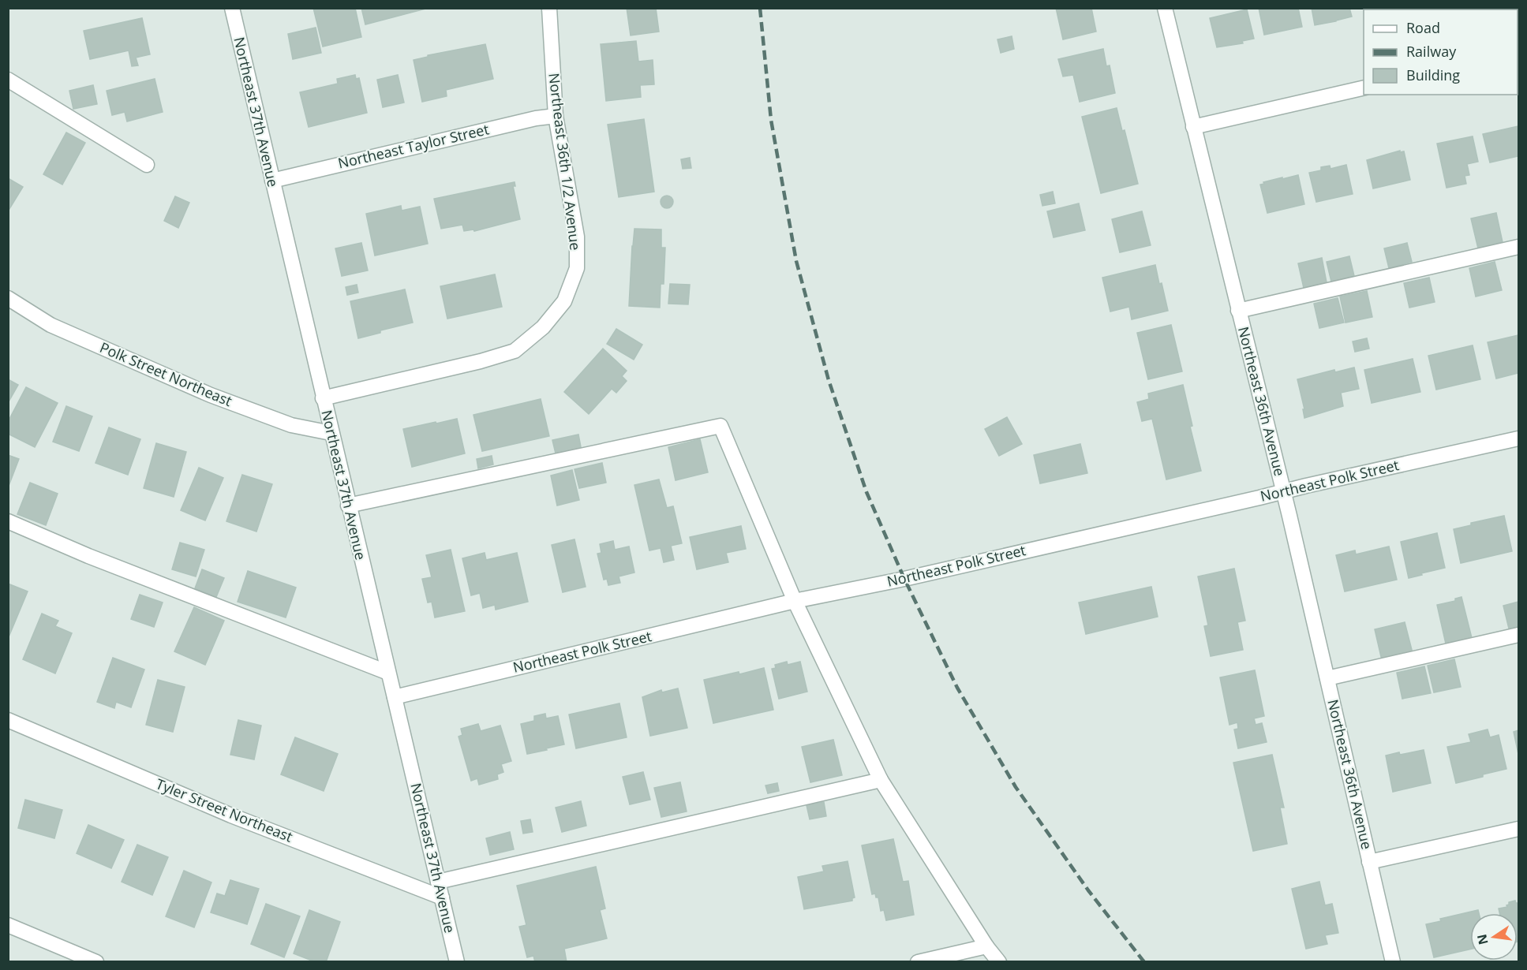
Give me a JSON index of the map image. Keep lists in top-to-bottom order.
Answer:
{
  "streets": {
    "street": [
      "Northeast 37th Avenue",
      "Northeast Taylor Street",
      "Northeast 36th 1/2 Avenue",
      "Polk Street Northeast",
      "Northeast 36th Avenue",
      "Northeast Polk Street",
      "Tyler Street Northeast"
    ]
  },
  "crossings": [
    ["Northeast 37th Avenue", "Northeast Taylor Street"],
    ["Northeast 37th Avenue", "Northeast 36th 1/2 Avenue"],
    ["Northeast 37th Avenue", "Polk Street Northeast"],
    ["Northeast 37th Avenue", "Northeast Polk Street"],
    ["Northeast 37th Avenue", "Tyler Street Northeast"],
    ["Northeast Taylor Street", "Northeast 36th 1/2 Avenue"],
    ["Northeast 36th Avenue", "Northeast Polk Street"]
  ],
  "legend": ["Road", "Railway", "Building"],
  "north": "left"
}
